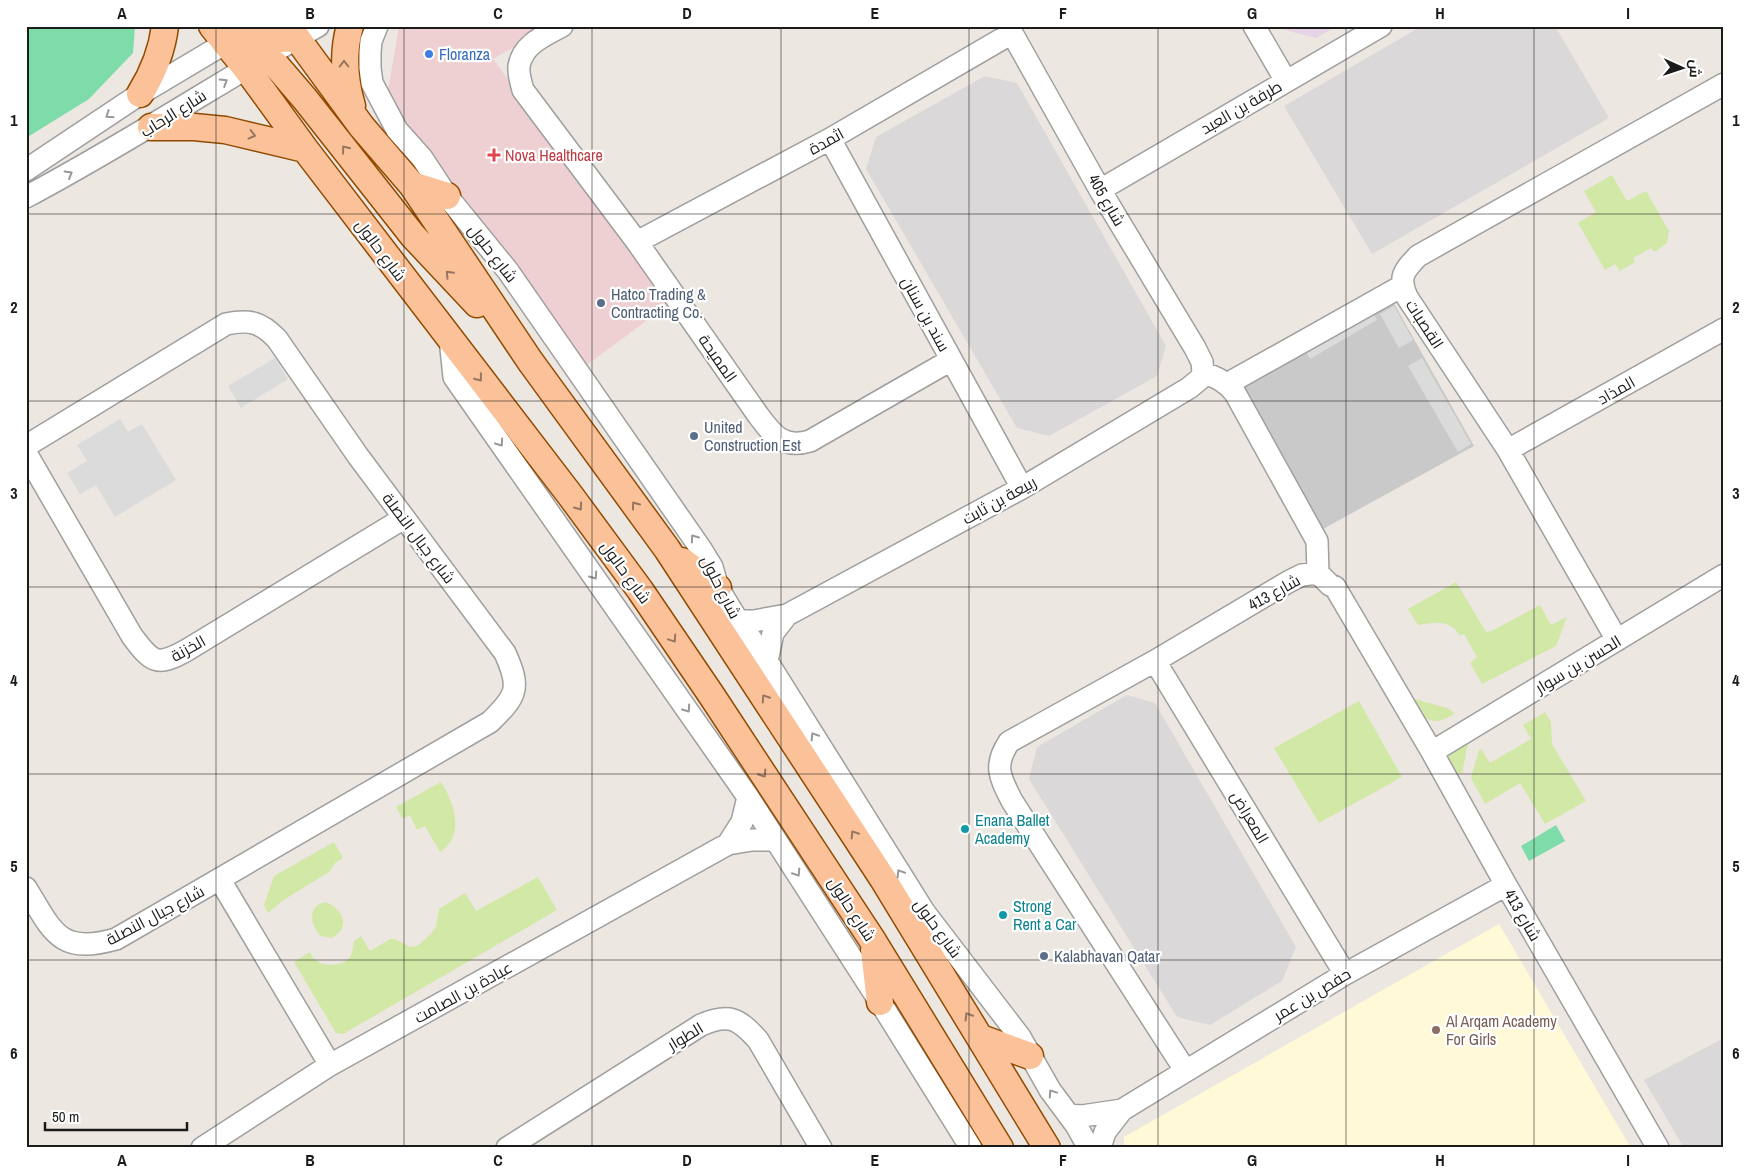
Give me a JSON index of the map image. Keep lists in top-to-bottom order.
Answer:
{
  "streets": {
    "main road": ["شارع حالول"],
    "street": [
      "طرفة بن العبد",
      "شارع الرحاب",
      "اثمدة",
      "شارع 405",
      "شارع حلول",
      "سند بن سنان",
      "القصبات",
      "المميحة",
      "المذاد",
      "ربيعة بن ثابت",
      "شارع جبال النصلة",
      "شارع 413",
      "الخزنة",
      "الحسن بن سوار",
      "المعراض",
      "عبادة بن الصامت",
      "حفص بن عمر",
      "الطوار"
    ]
  },
  "crossings": [
    ["طرفة بن العبد", "شارع 405"],
    ["شارع الرحاب", "شارع حالول"],
    ["اثمدة", "شارع 405"],
    ["اثمدة", "سند بن سنان"],
    ["اثمدة", "المميحة"],
    ["شارع 405", "ربيعة بن ثابت"],
    ["شارع حلول", "ربيعة بن ثابت"],
    ["شارع حلول", "حفص بن عمر"],
    ["سند بن سنان", "المميحة"],
    ["سند بن سنان", "ربيعة بن ثابت"],
    ["القصبات", "المذاد"],
    ["القصبات", "الحسن بن سوار"],
    ["شارع جبال النصلة", "الخزنة"],
    ["شارع جبال النصلة", "عبادة بن الصامت"],
    ["شارع 413", "الحسن بن سوار"],
    ["شارع 413", "المعراض"],
    ["شارع 413", "حفص بن عمر"],
    ["المعراض", "حفص بن عمر"]
  ],
  "places": {
    "other": [
      "Floranza",
      "Hatco Trading & Contracting Co.",
      "United Construction Est",
      "Enana Ballet Academy",
      "Strong Rent a Car",
      "Kalabhavan Qatar",
      "Al Arqam Academy For Girls"
    ],
    "health": ["Nova Healthcare"]
  },
  "scale_bar": "50 m",
  "north": "right",
  "grid": {
    "columns": [
      "A",
      "B",
      "C",
      "D",
      "E",
      "F",
      "G",
      "H",
      "I"
    ],
    "rows": [
      "1",
      "2",
      "3",
      "4",
      "5",
      "6"
    ]
  }
}
